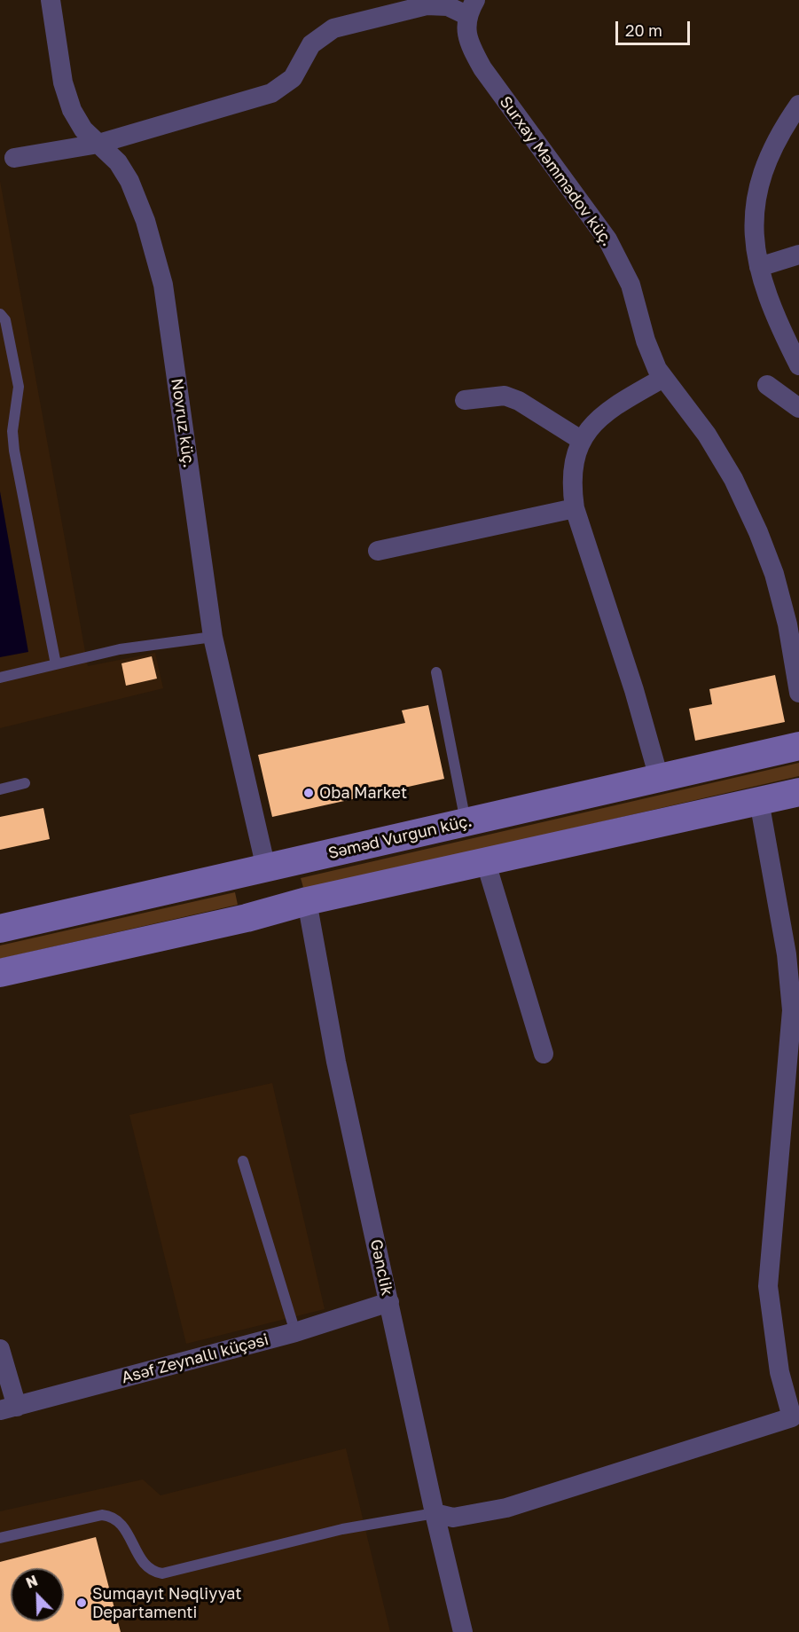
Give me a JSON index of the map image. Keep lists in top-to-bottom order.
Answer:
{
  "streets": {
    "main road": ["Səməd Vurğun küç."],
    "street": [
      "Surxay Məmmədov küç.",
      "Novruz küç.",
      "Gənclik",
      "Asəf Zeynallı küçəsi"
    ]
  },
  "crossings": [
    ["Novruz küç.", "Səməd Vurğun küç."],
    ["Gənclik", "Asəf Zeynallı küçəsi"]
  ],
  "places": ["Oba Market", "Sumqayıt Nəqliyyat Departamenti"],
  "scale_bar": "20 m",
  "north": "top left"
}
